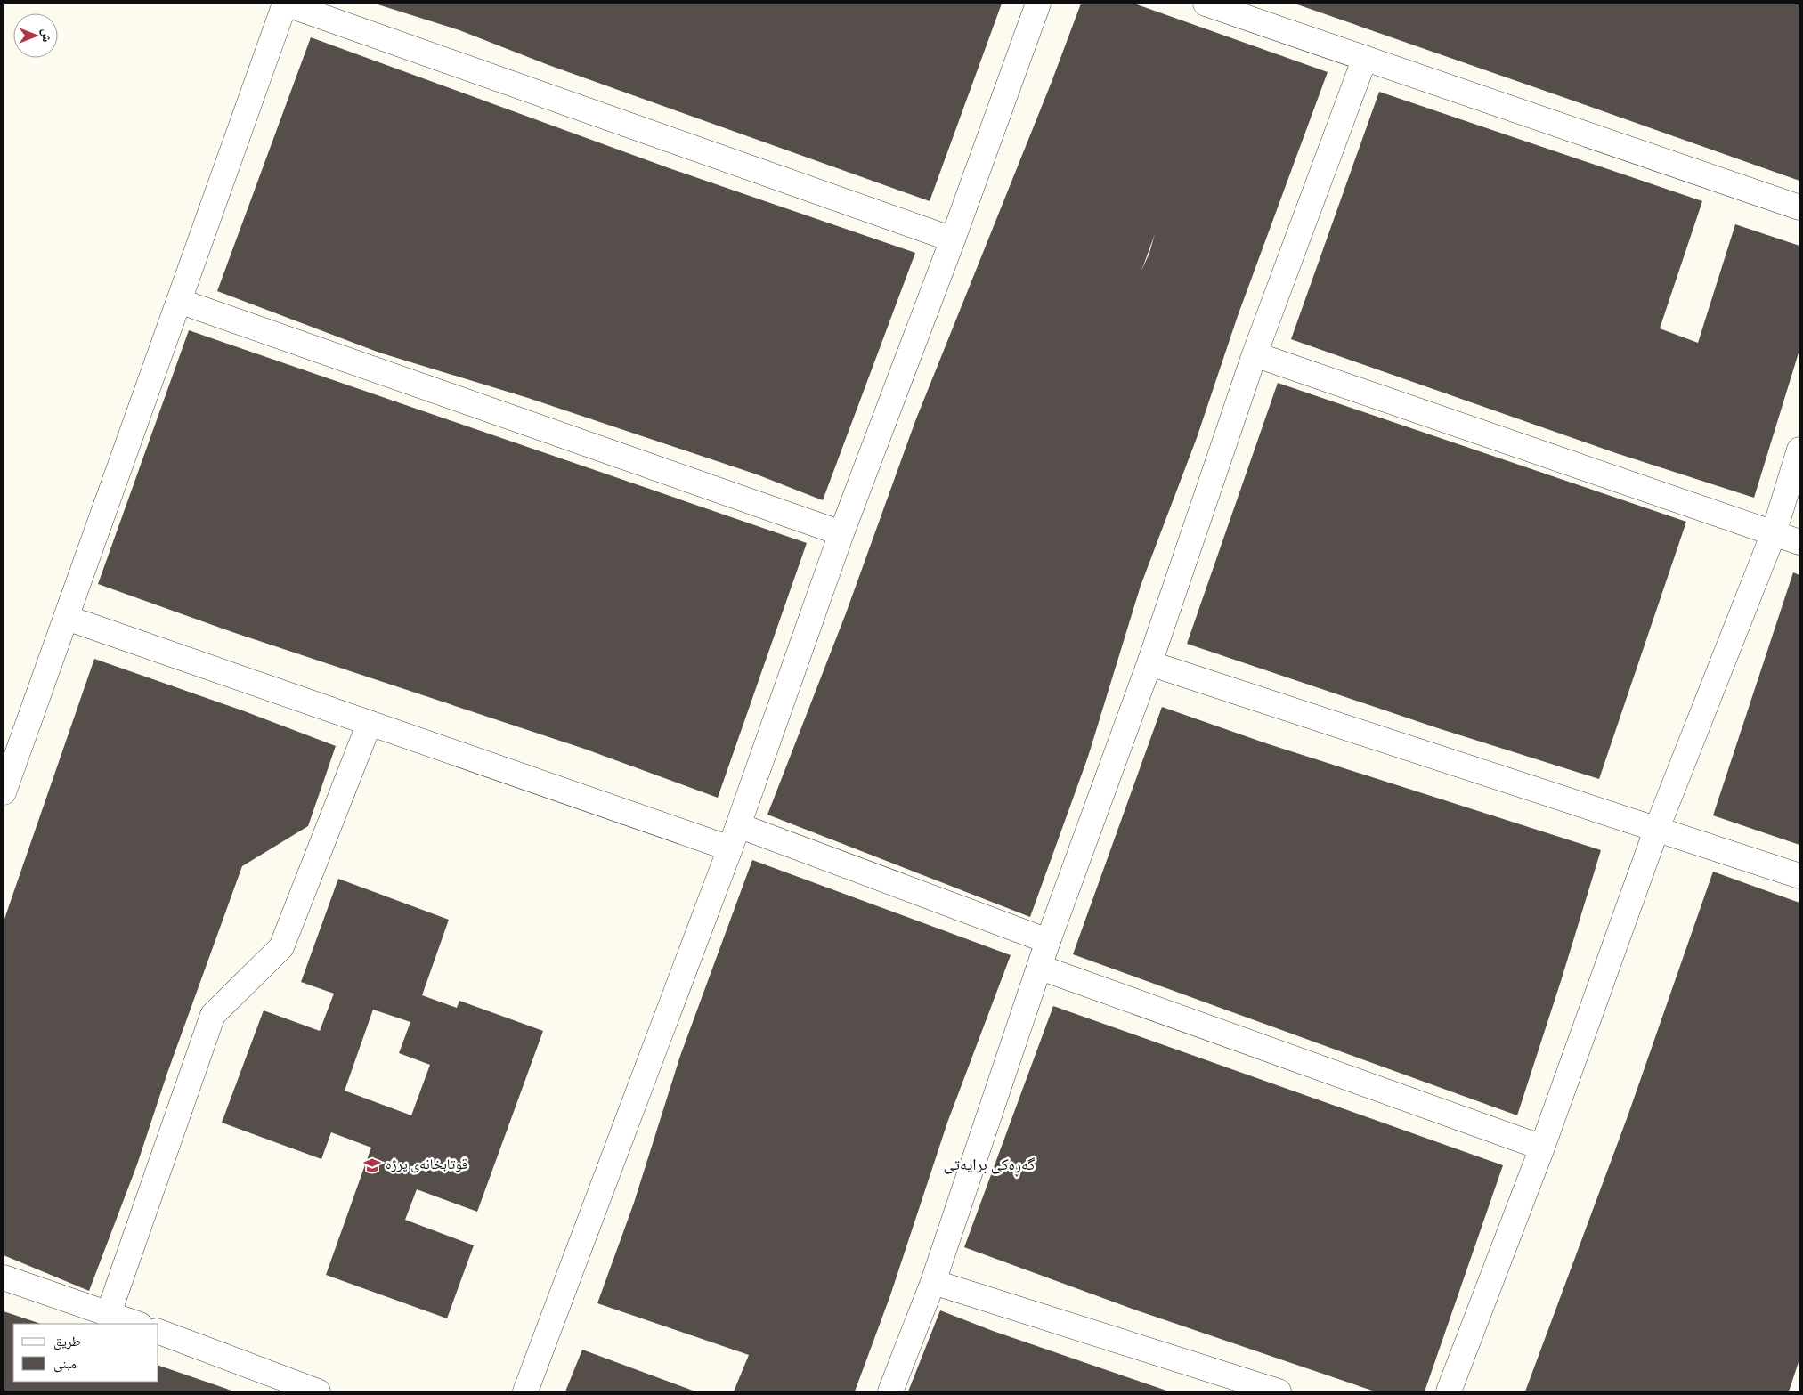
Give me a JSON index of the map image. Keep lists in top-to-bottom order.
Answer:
{
  "districts": ["گەڕەکی برایەتی"],
  "places": {
    "school or university": ["قوتابخانەی پرژە"]
  },
  "legend": ["طريق", "مبنى"],
  "north": "right"
}
